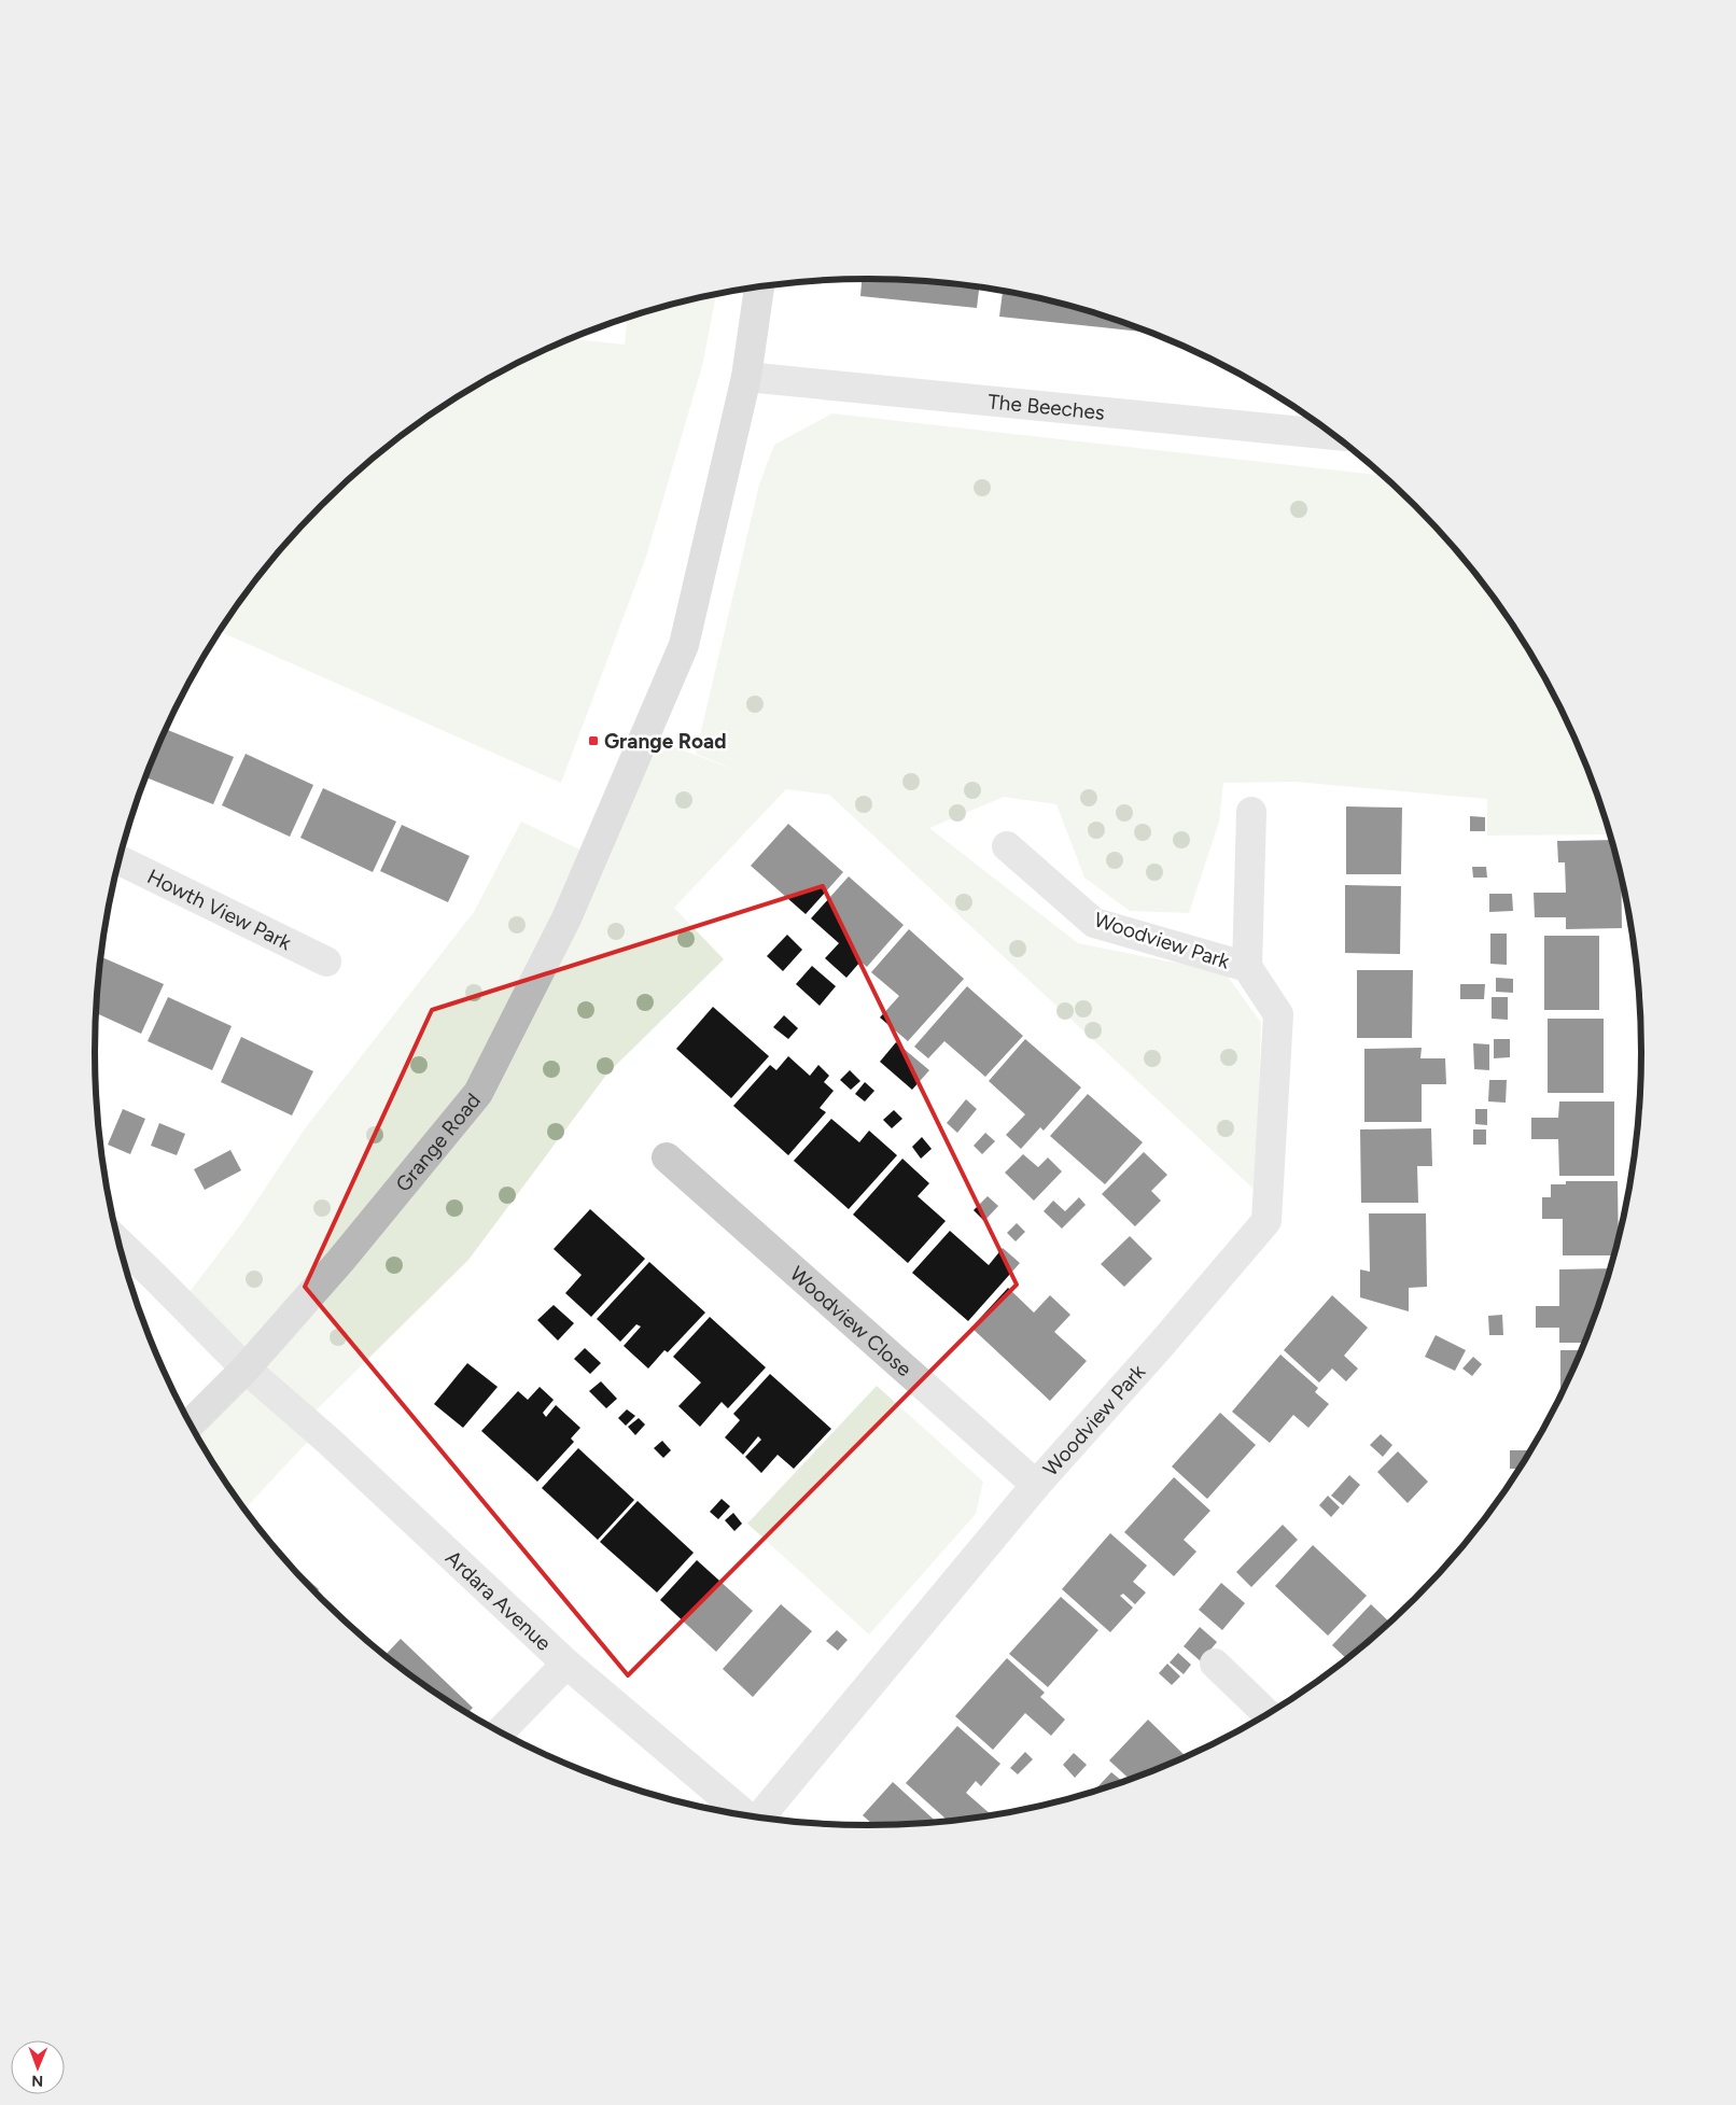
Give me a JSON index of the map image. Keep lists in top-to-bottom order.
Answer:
{
  "streets": {
    "main road": ["Grange Road"],
    "street": [
      "The Beeches",
      "Howth View Park",
      "Woodview Park",
      "Woodview Close",
      "Ardara Avenue"
    ]
  },
  "crossings": [
    ["The Beeches", "Grange Road"],
    ["Woodview Park", "Woodview Close"],
    ["Grange Road", "Ardara Avenue"]
  ],
  "places": {
    "transit": ["Grange Road"]
  },
  "north": "bottom"
}
